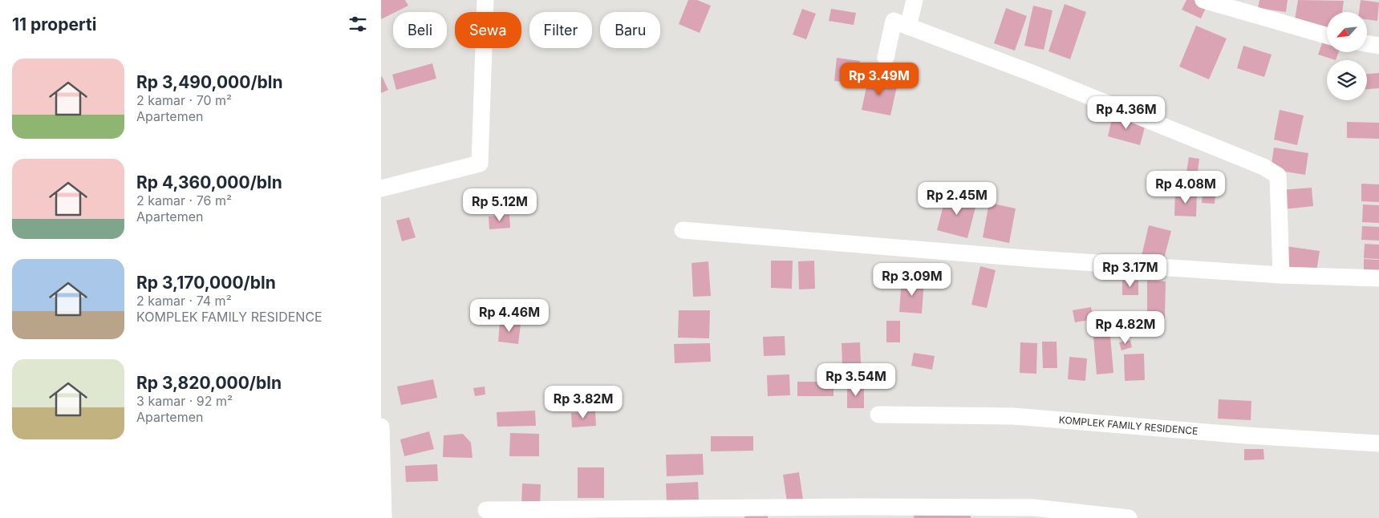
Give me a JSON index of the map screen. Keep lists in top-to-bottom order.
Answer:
{
  "streets": {
    "street": ["KOMPLEK FAMILY RESIDENCE"]
  },
  "north": "bottom left",
  "page": {
    "heading": "11 properti",
    "chip": [
      "Beli",
      "Sewa",
      "Filter",
      "Baru"
    ],
    "list": [
      {
        "name": "Rp 3,490,000/bln",
        "note": "2 kamar · 70 m² · Apartemen"
      },
      {
        "name": "Rp 4,360,000/bln",
        "note": "2 kamar · 76 m² · Apartemen"
      },
      {
        "name": "Rp 3,170,000/bln",
        "note": "2 kamar · 74 m² · KOMPLEK FAMILY RESIDENCE"
      },
      {
        "name": "Rp 3,820,000/bln",
        "note": "3 kamar · 92 m² · Apartemen"
      }
    ],
    "price": [
      "Rp 3.49M",
      "Rp 4.36M",
      "Rp 4.08M",
      "Rp 2.45M",
      "Rp 5.12M",
      "Rp 3.17M",
      "Rp 3.09M",
      "Rp 4.46M",
      "Rp 4.82M",
      "Rp 3.54M",
      "Rp 3.82M"
    ]
  }
}
